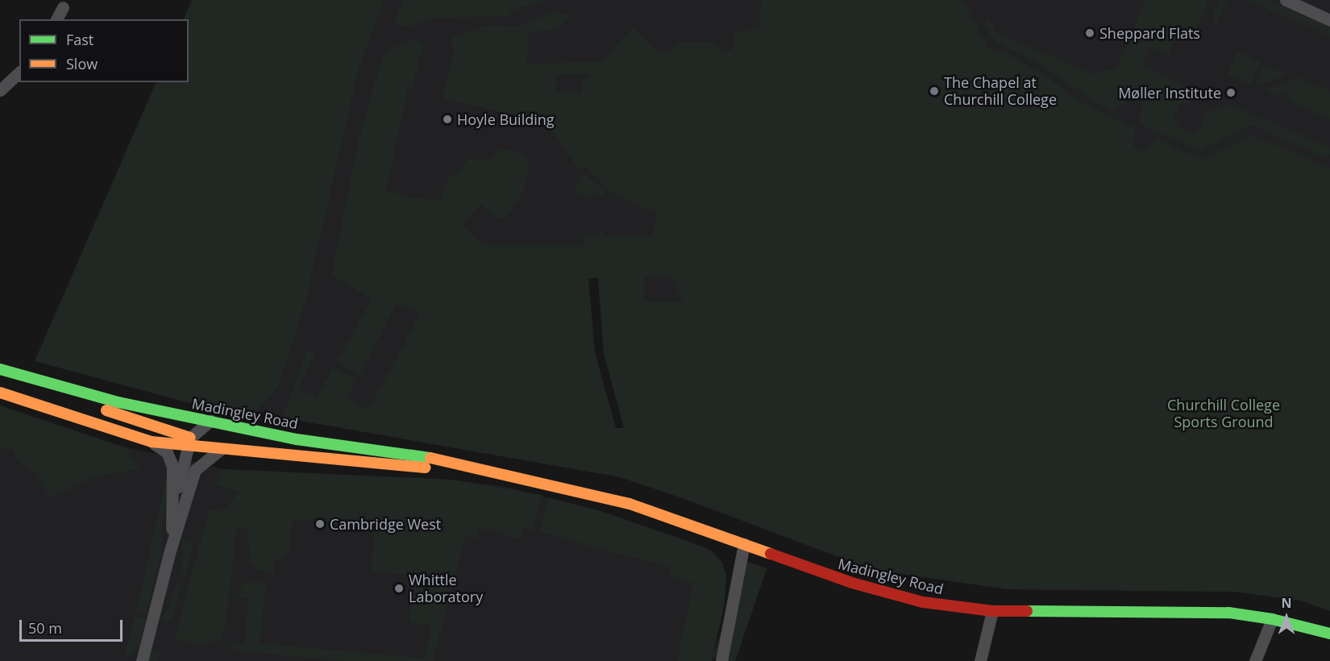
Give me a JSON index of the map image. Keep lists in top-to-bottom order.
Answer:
{
  "streets": {
    "main road": ["Madingley Road"]
  },
  "parks": ["Churchill College Sports Ground"],
  "places": [
    "Sheppard Flats",
    "The Chapel at Churchill College",
    "Møller Institute",
    "Hoyle Building",
    "Cambridge West",
    "Whittle Laboratory"
  ],
  "legend": ["Fast", "Slow"],
  "scale_bar": "50 m",
  "north": "top"
}
